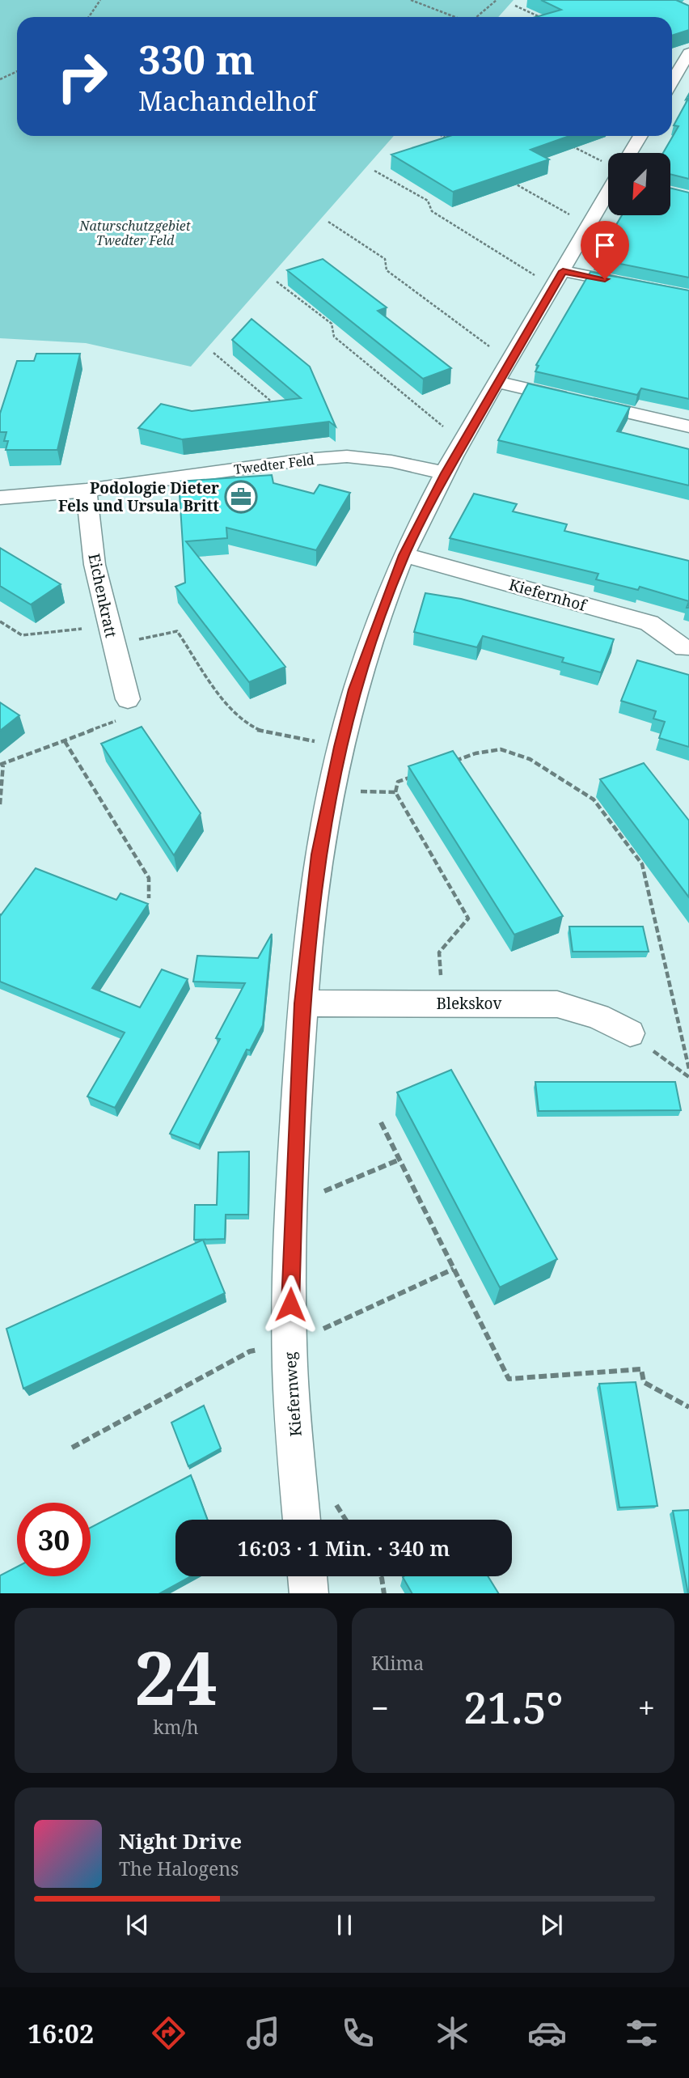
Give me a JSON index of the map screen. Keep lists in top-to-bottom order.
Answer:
{
  "streets": {
    "street": [
      "Twedter Feld",
      "Kiefernhof",
      "Eichenkratt",
      "Blekskov",
      "Kiefernweg"
    ]
  },
  "crossings": [
    ["Twedter Feld", "Eichenkratt"],
    ["Twedter Feld", "Kiefernweg"],
    ["Kiefernhof", "Kiefernweg"],
    ["Blekskov", "Kiefernweg"]
  ],
  "parks": ["Naturschutzgebiet Twedter Feld"],
  "places": {
    "office": ["Podologie Dieter Fels und Ursula Britt"]
  },
  "north": "bottom left",
  "page": {
    "turn": ["330 m", "Machandelhof"],
    "limit": "30",
    "trip": "16:03 · 1 Min. · 340 m",
    "tile": [
      ["24", "km/h"],
      "Klima"
    ],
    "heat": ["−", "21.5°", "+"],
    "song": ["Night Drive", "The Halogens"],
    "tabs": "16:02"
  }
}
